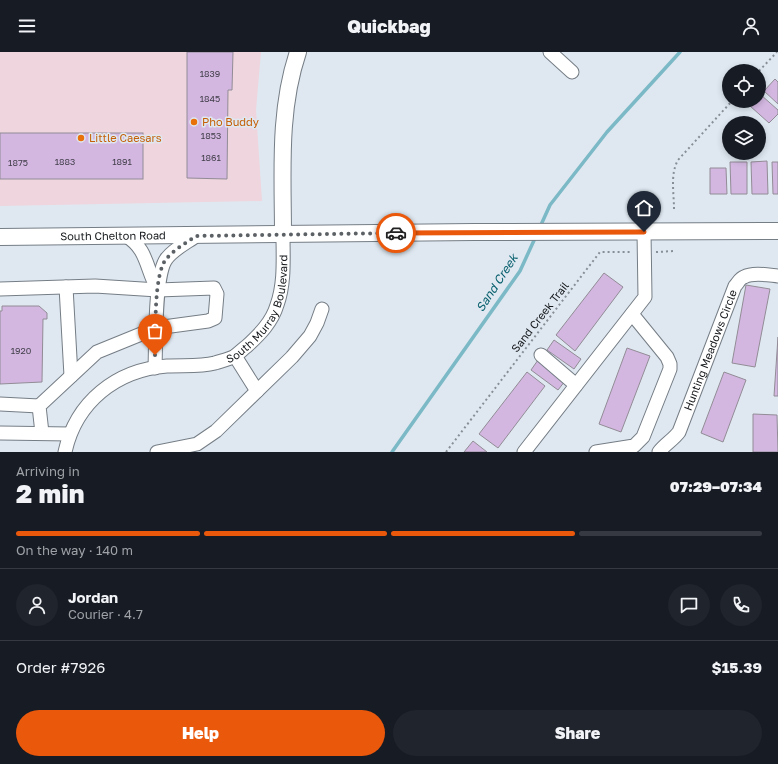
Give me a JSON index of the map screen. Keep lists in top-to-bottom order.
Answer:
{
  "streets": {
    "main road": ["South Chelton Road", "South Murray Boulevard"],
    "street": ["Hunting Meadows Circle"],
    "path": ["Sand Creek Trail"]
  },
  "crossings": [
    ["South Chelton Road", "South Murray Boulevard"]
  ],
  "water": ["Sand Creek"],
  "places": ["Pho Buddy", "Little Caesars"],
  "house_numbers": [
    "1839",
    "1845",
    "1853",
    "1861",
    "1883",
    "1891",
    "1875",
    "1920"
  ],
  "page": {
    "header": "Quickbag",
    "heading": ["2 min", "Arriving in", "07:29–07:34"],
    "panel": [
      "Jordan",
      "Courier · 4.7",
      "Order #7926",
      "$15.39"
    ],
    "bar": "On the way · 140 m",
    "buttons": ["Help", "Share"]
  }
}
